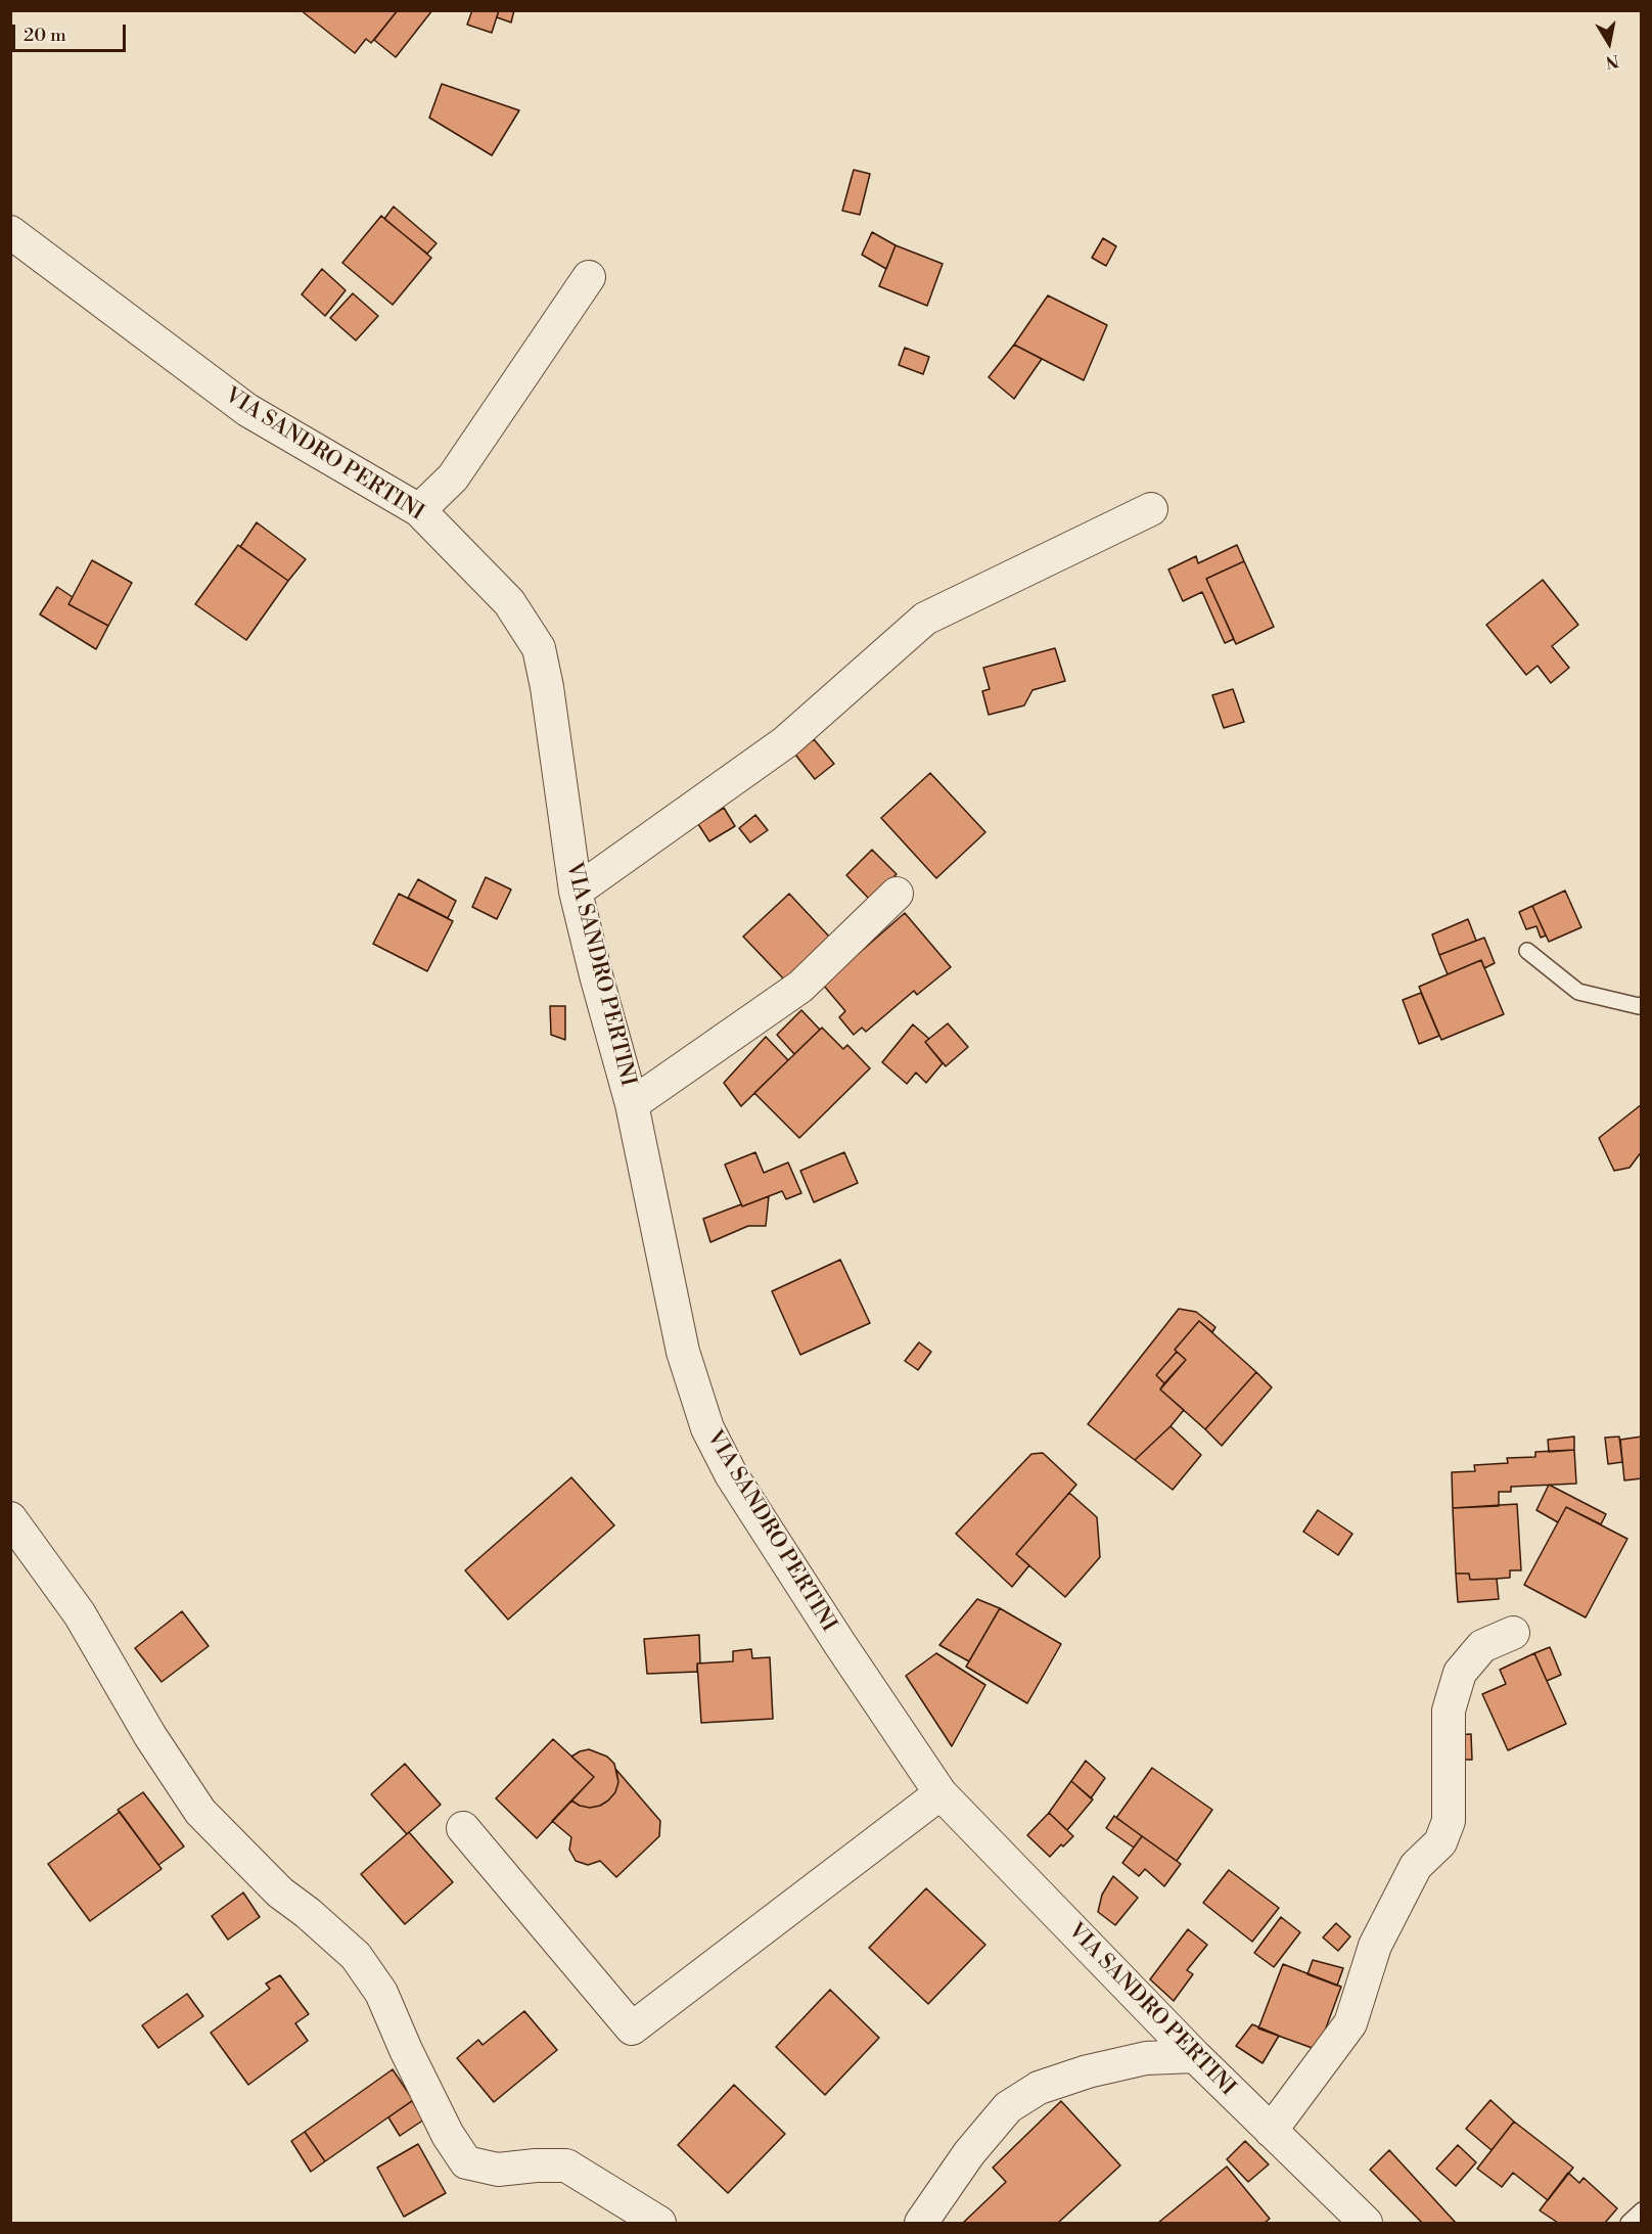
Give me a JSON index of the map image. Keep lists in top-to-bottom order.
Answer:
{
  "streets": {
    "street": ["VIA SANDRO PERTINI"]
  },
  "scale_bar": "20 m",
  "north": "bottom"
}
